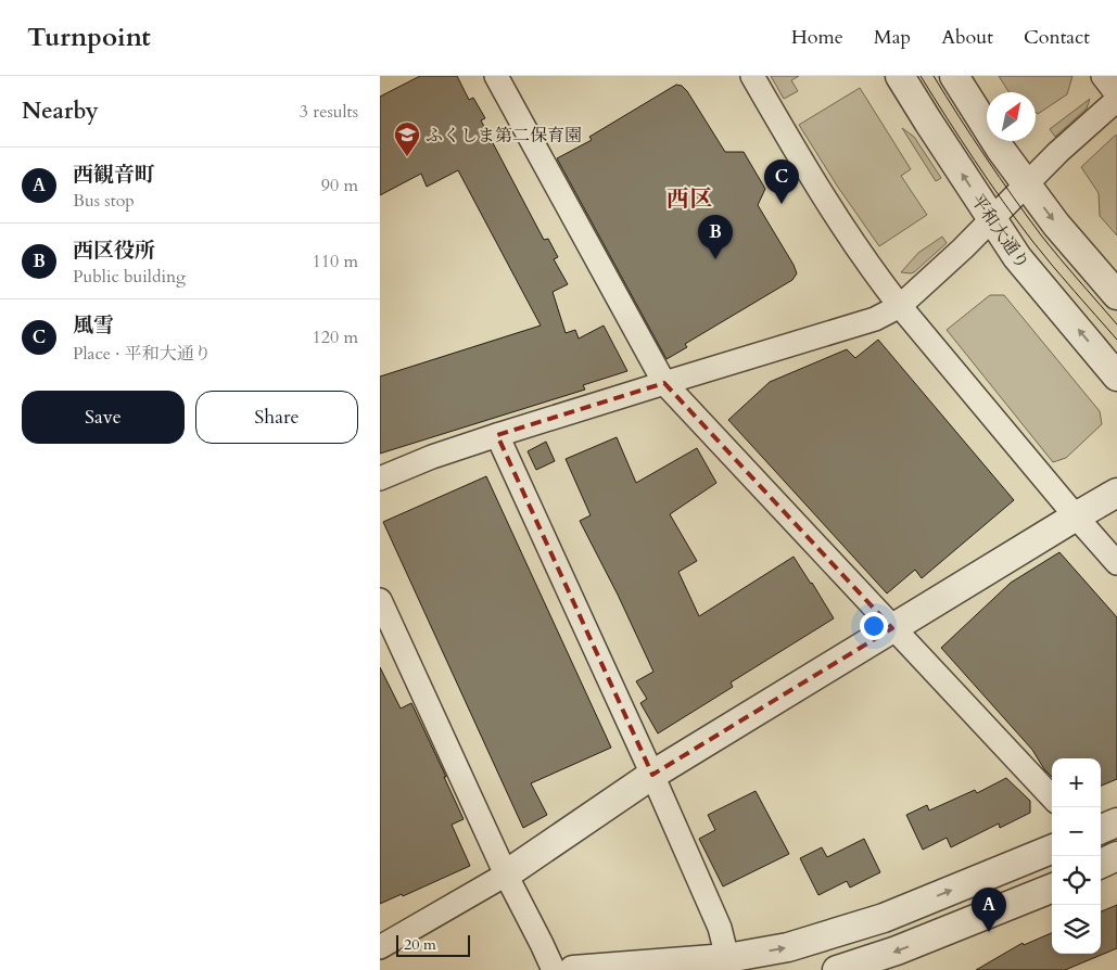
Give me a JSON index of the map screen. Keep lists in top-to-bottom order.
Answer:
{
  "streets": {
    "street": ["平和大通り"]
  },
  "districts": ["西区"],
  "places": {
    "school or university": ["ふくしま第二保育園"]
  },
  "scale_bar": "20 m",
  "north": "top right",
  "page": {
    "header": "Turnpoint",
    "nav": [
      "Home",
      "Map",
      "About",
      "Contact"
    ],
    "heading": ["Nearby", "3 results"],
    "list": [
      {
        "mark": "A",
        "name": "西観音町",
        "note": "Bus stop",
        "value": "90 m"
      },
      {
        "mark": "B",
        "name": "西区役所",
        "note": "Public building",
        "value": "110 m"
      },
      {
        "mark": "C",
        "name": "風雪",
        "note": "Place · 平和大通り",
        "value": "120 m"
      }
    ],
    "pins": ["C", "B", "A"],
    "buttons": ["Save", "Share"],
    "map_buttons": ["+", "−"],
    "scale": "20 m"
  }
}
